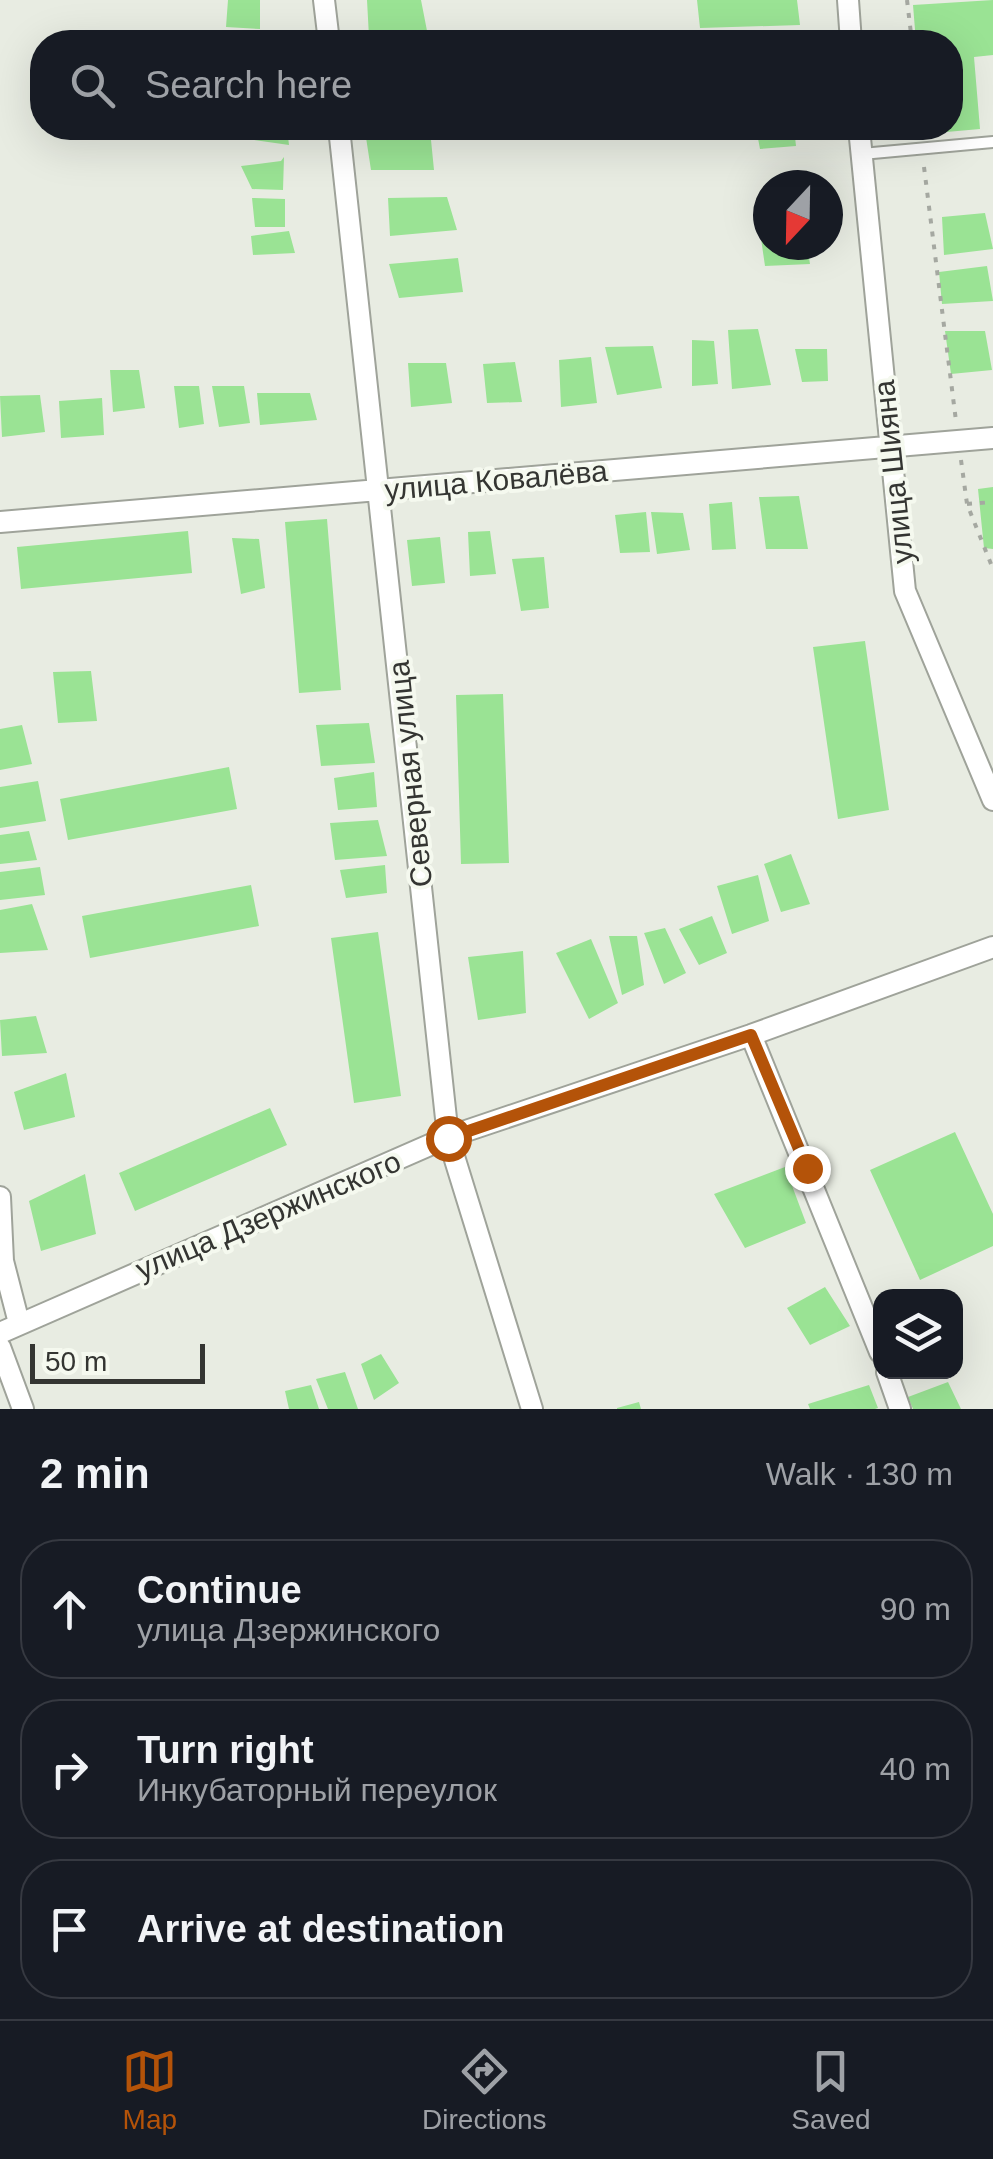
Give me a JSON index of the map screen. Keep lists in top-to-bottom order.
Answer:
{
  "streets": {
    "street": [
      "улица Шияна",
      "улица Ковалёва",
      "Северная улица",
      "улица Дзержинского"
    ]
  },
  "crossings": [
    ["улица Шияна", "улица Ковалёва"],
    ["улица Ковалёва", "Северная улица"],
    ["Северная улица", "улица Дзержинского"]
  ],
  "scale_bar": "50 m",
  "north": "bottom",
  "page": {
    "search": "Search here",
    "scale": "50 m",
    "heading": ["2 min", "Walk · 130 m"],
    "list": [
      ["Continue", "улица Дзержинского", "90 m"],
      ["Turn right", "Инкубаторный переулок", "40 m"],
      "Arrive at destination"
    ],
    "nav": ["Map", "Directions", "Saved"]
  }
}
